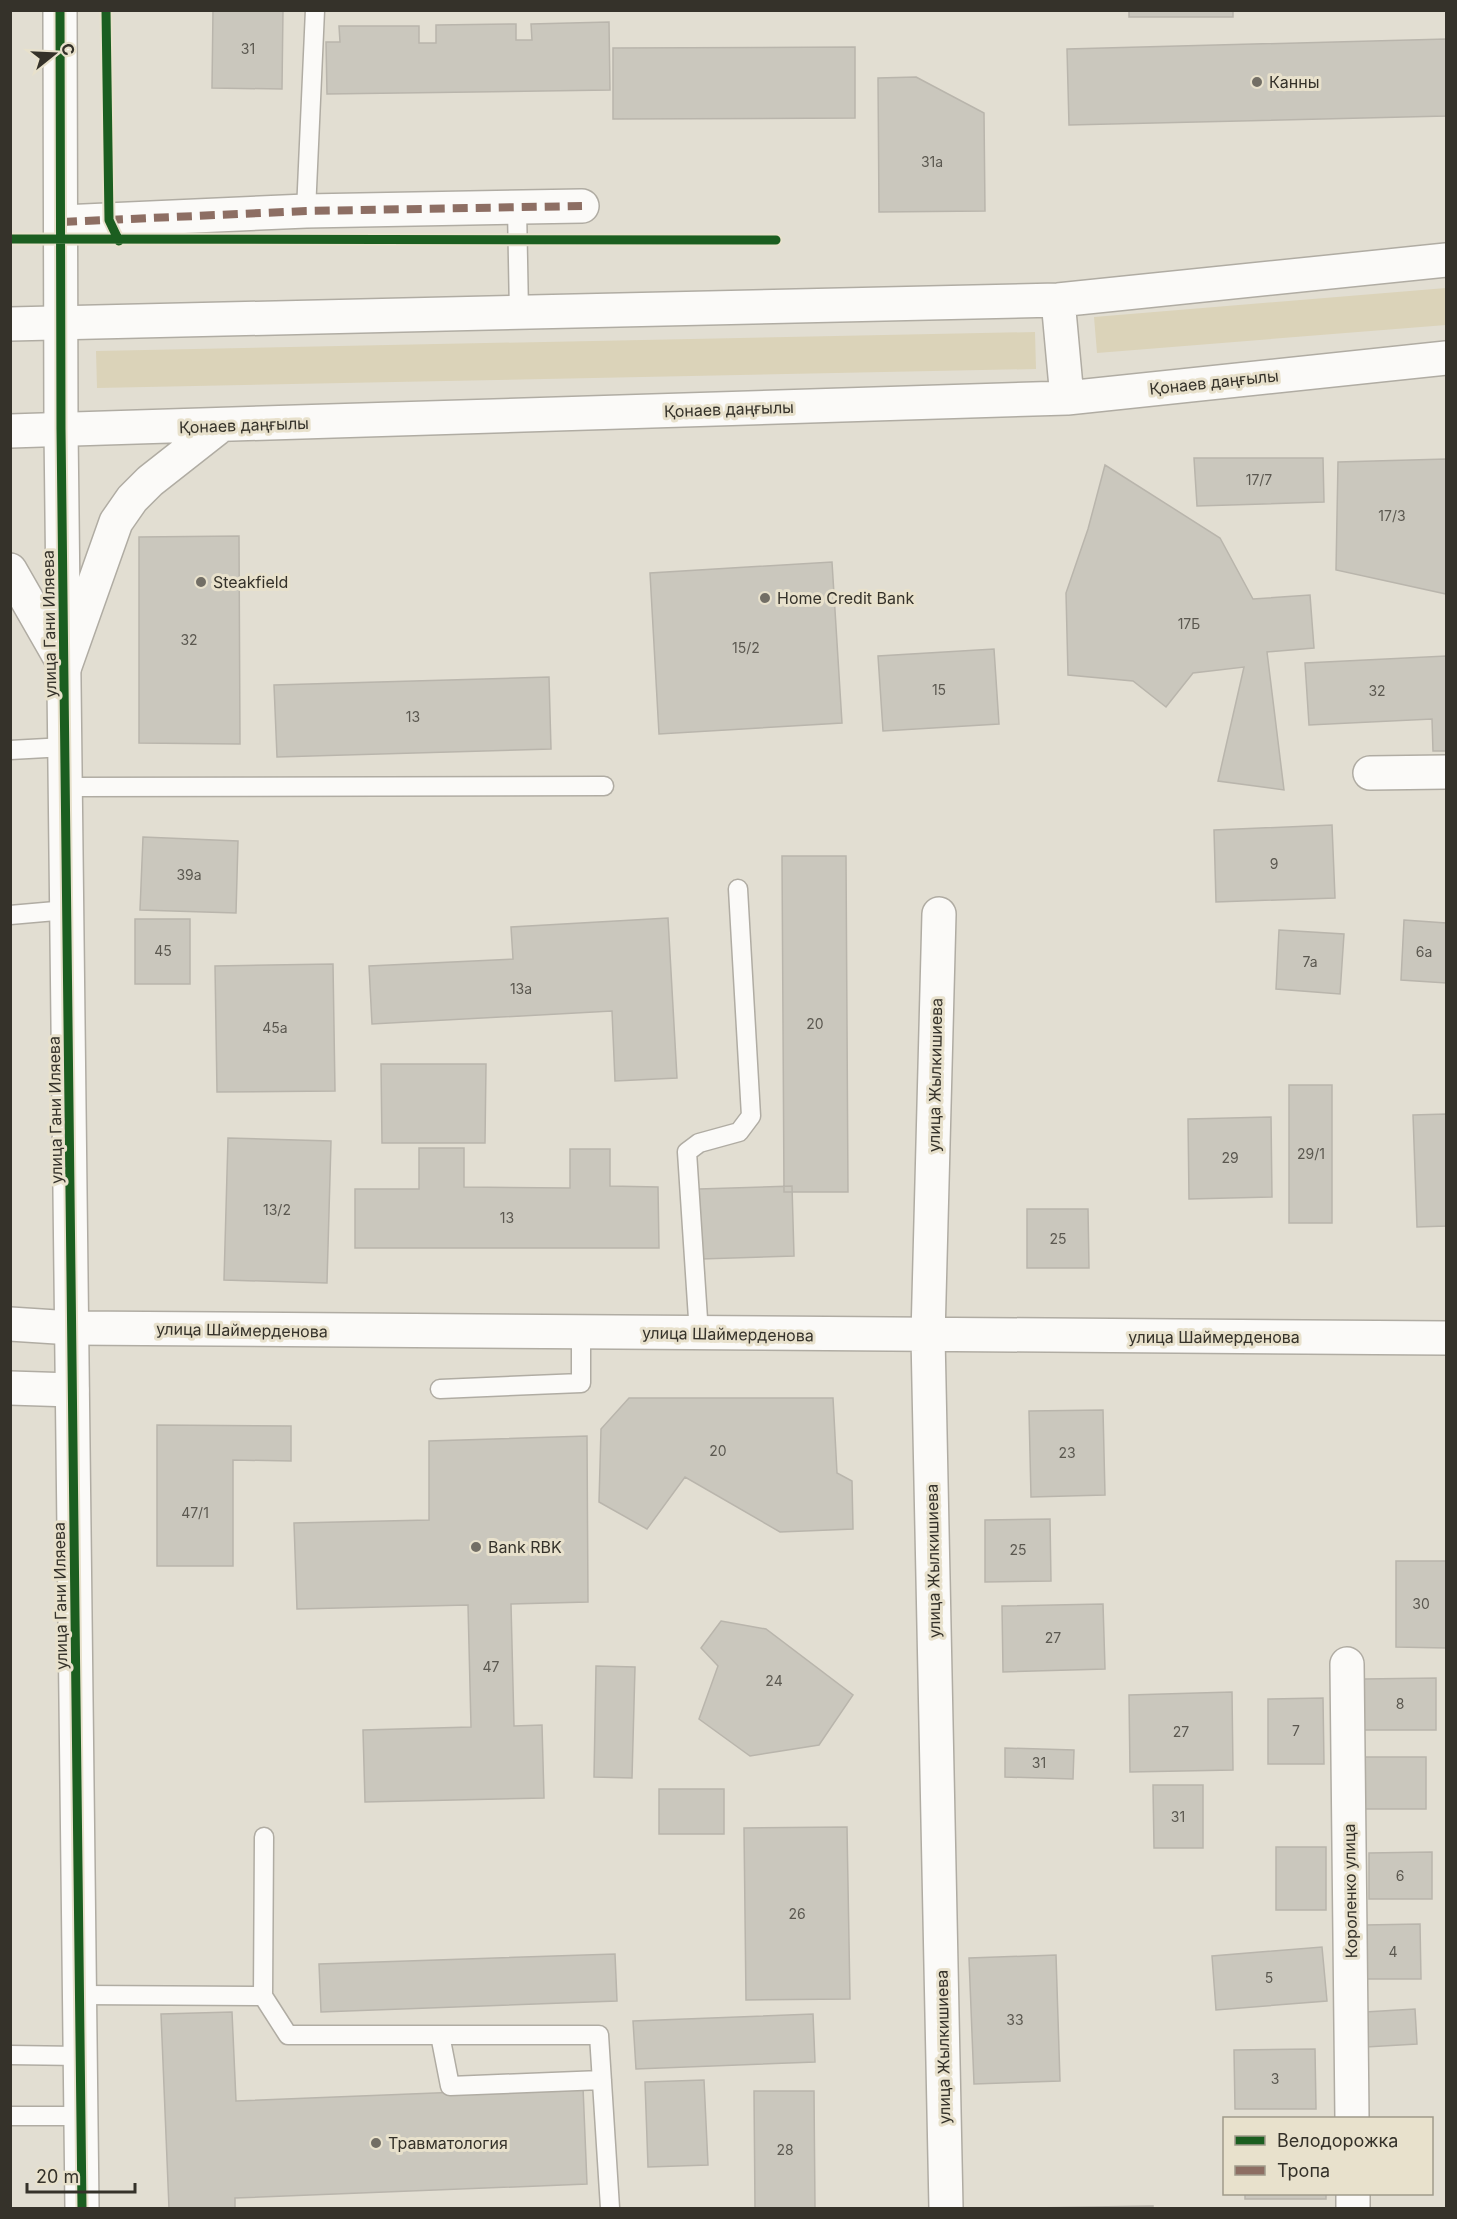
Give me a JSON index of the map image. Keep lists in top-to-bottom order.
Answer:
{
  "streets": {
    "street": [
      "Қонаев даңғылы",
      "улица Гани Иляева",
      "улица Жылкишиева",
      "улица Шаймерденова",
      "Короленко улица"
    ]
  },
  "crossings": [
    ["Қонаев даңғылы", "улица Гани Иляева"],
    ["улица Гани Иляева", "улица Шаймерденова"],
    ["улица Жылкишиева", "улица Шаймерденова"]
  ],
  "places": [
    "Канны",
    "Steakfield",
    "Home Credit Bank",
    "Bank RBK",
    "Травматология"
  ],
  "house_numbers": [
    "31",
    "31а",
    "17/7",
    "17/3",
    "17Б",
    "32",
    "15/2",
    "15",
    "32",
    "13",
    "9",
    "39а",
    "45",
    "6а",
    "7а",
    "13а",
    "20",
    "45а",
    "29/1",
    "29",
    "13/2",
    "13",
    "25",
    "20",
    "23",
    "47/1",
    "25",
    "30",
    "27",
    "47",
    "24",
    "8",
    "7",
    "27",
    "31",
    "31",
    "6",
    "26",
    "4",
    "5",
    "33",
    "3",
    "28"
  ],
  "legend": ["Велодорожка", "Тропа"],
  "scale_bar": "20 m",
  "north": "right"
}
